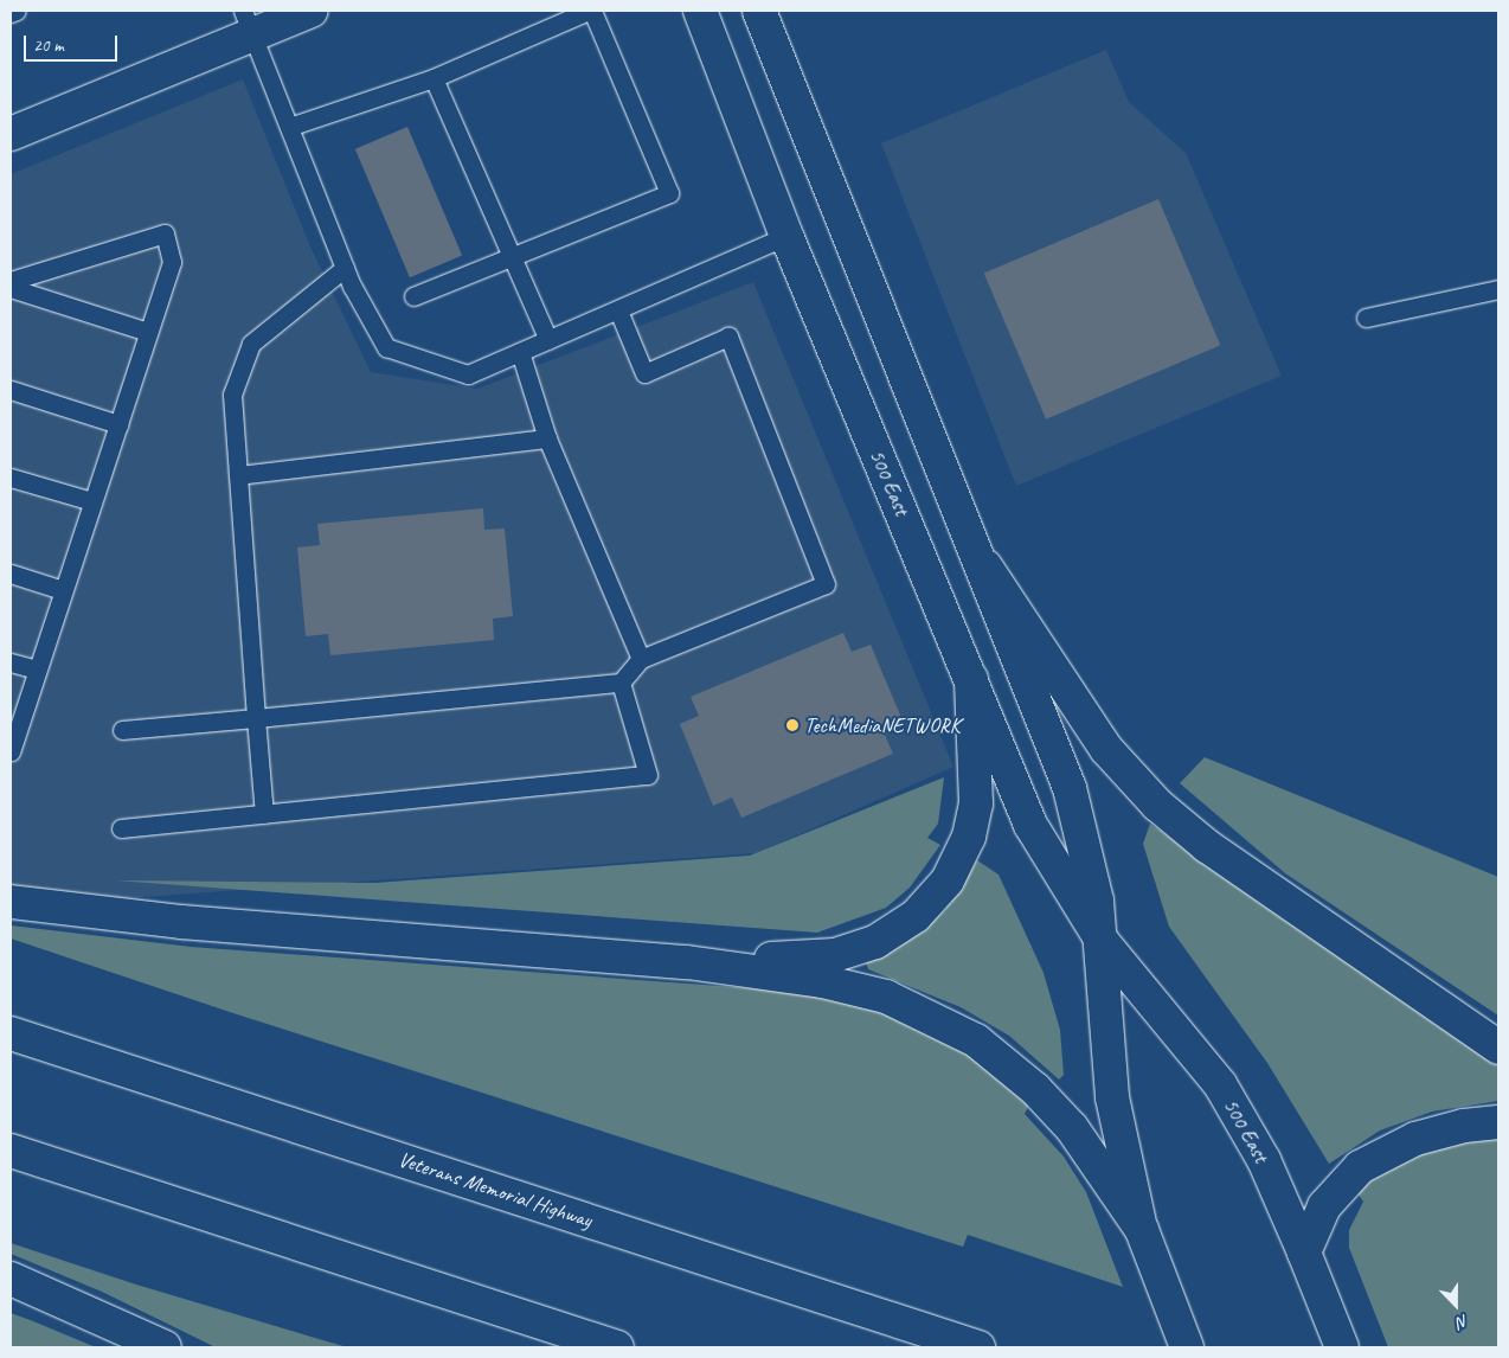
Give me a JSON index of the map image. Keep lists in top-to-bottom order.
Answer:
{
  "streets": {
    "main road": ["500 East", "Veterans Memorial Highway"]
  },
  "places": ["TechMediaNETWORK"],
  "scale_bar": "20 m",
  "north": "bottom"
}
